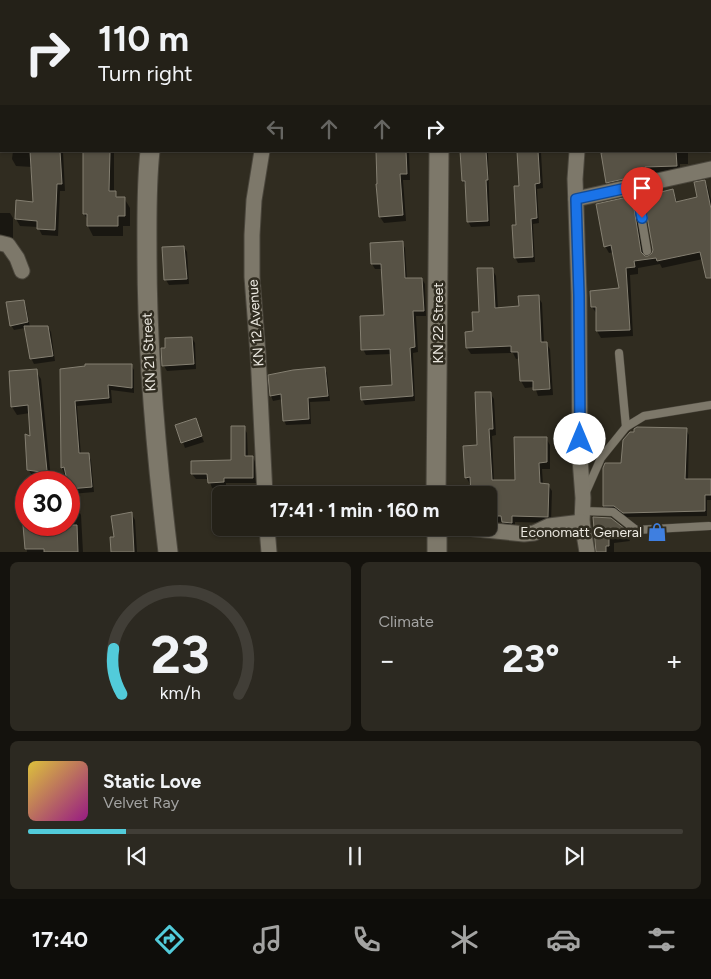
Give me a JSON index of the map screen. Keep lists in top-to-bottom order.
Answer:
{
  "streets": {
    "street": ["KN 12 Avenue", "KN 22 Street", "KN 21 Street"]
  },
  "places": {
    "shop": ["Economatt General"]
  },
  "page": {
    "turn": ["110 m", "Turn right"],
    "limit": "30",
    "trip": "17:41 · 1 min · 160 m",
    "tile": "Climate",
    "heat": ["−", "23°", "+"],
    "song": ["Static Love", "Velvet Ray"],
    "tabs": "17:40",
    "gauge": ["23", "km/h"]
  }
}
